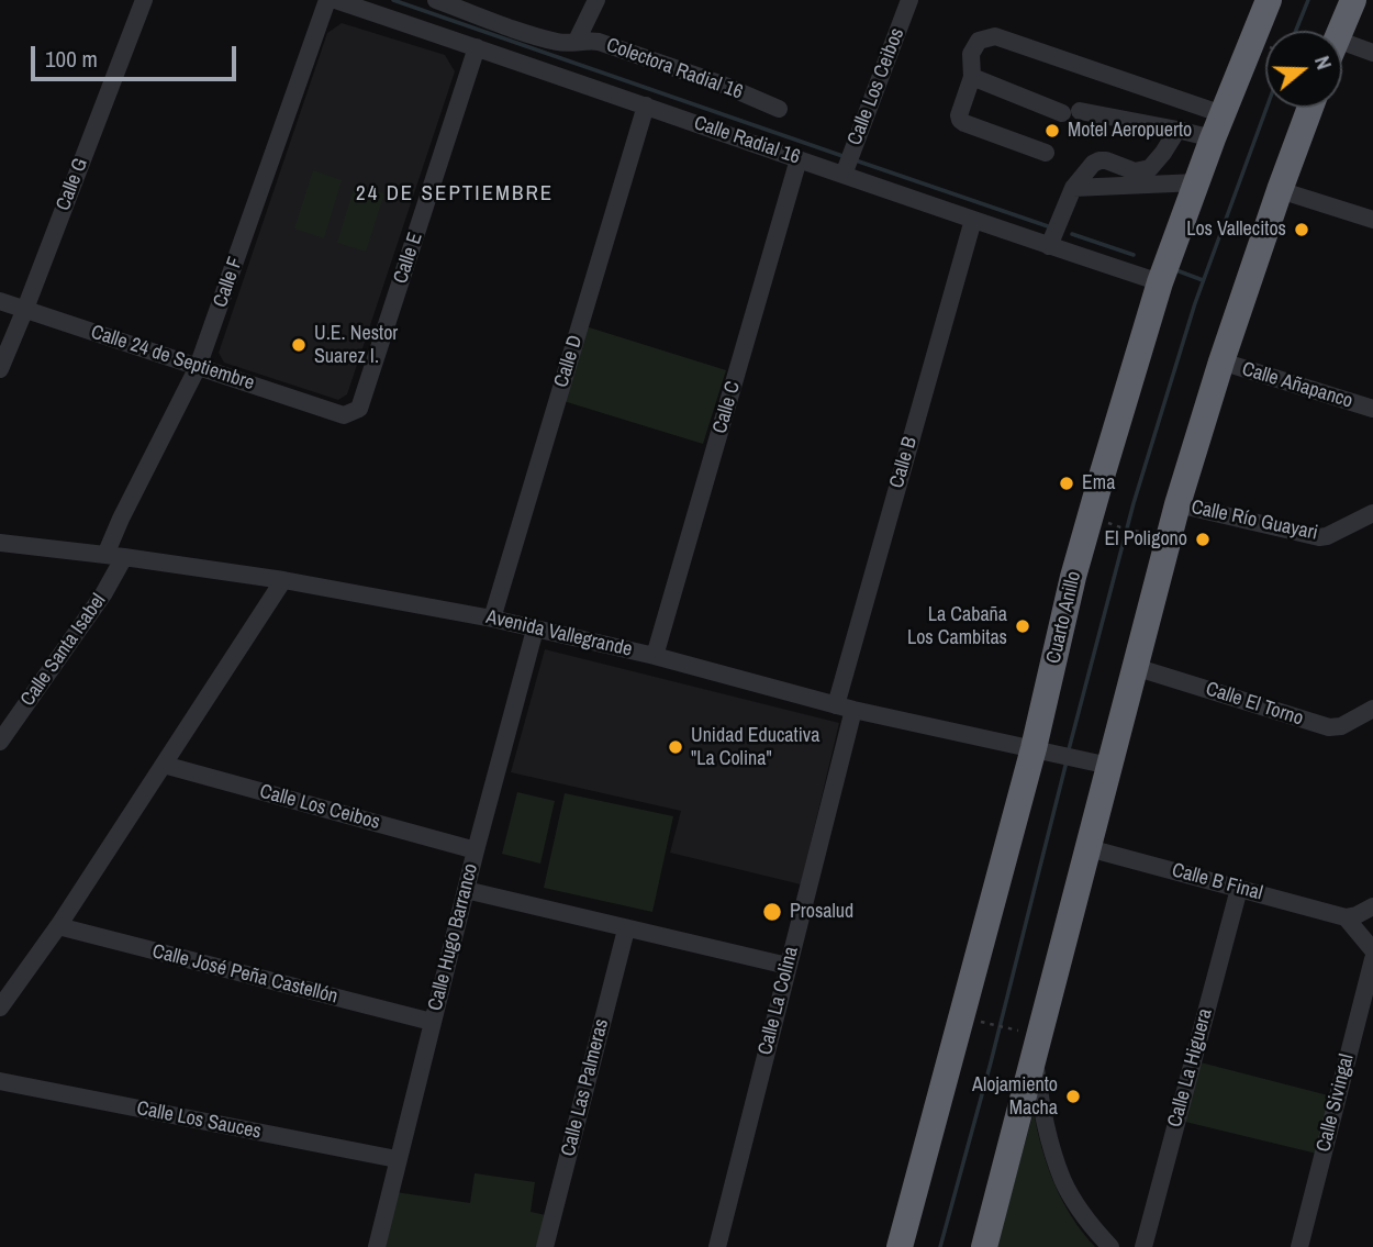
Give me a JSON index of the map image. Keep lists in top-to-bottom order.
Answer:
{
  "streets": {
    "highway": ["Cuarto Anillo"],
    "street": [
      "Colectora Radial 16",
      "Calle Los Ceibos",
      "Calle Radial 16",
      "Calle G",
      "Calle E",
      "Calle F",
      "Calle 24 de Septiembre",
      "Calle D",
      "Calle Añapanco",
      "Calle C",
      "Calle B",
      "Calle Río Guayari",
      "Avenida Vallegrande",
      "Calle Santa Isabel",
      "Calle El Torno",
      "Calle B Final",
      "Calle Hugo Barranco",
      "Calle José Peña Castellón",
      "Calle La Colina",
      "Calle La Higuera",
      "Calle Las Palmeras",
      "Calle Sivingal",
      "Calle Los Sauces"
    ]
  },
  "crossings": [
    ["Colectora Radial 16", "Calle Radial 16"],
    ["Calle Los Ceibos", "Calle Radial 16"],
    ["Calle Los Ceibos", "Calle Hugo Barranco"],
    ["Calle Radial 16", "Calle E"],
    ["Calle Radial 16", "Calle D"],
    ["Calle Radial 16", "Calle C"],
    ["Calle Radial 16", "Calle B"],
    ["Calle Radial 16", "Cuarto Anillo"],
    ["Calle G", "Calle 24 de Septiembre"],
    ["Calle E", "Calle 24 de Septiembre"],
    ["Calle F", "Calle 24 de Septiembre"],
    ["Calle F", "Avenida Vallegrande"],
    ["Calle F", "Calle Santa Isabel"],
    ["Calle D", "Avenida Vallegrande"],
    ["Calle C", "Avenida Vallegrande"],
    ["Calle B", "Avenida Vallegrande"],
    ["Calle B", "Calle La Colina"],
    ["Cuarto Anillo", "Avenida Vallegrande"],
    ["Avenida Vallegrande", "Calle Santa Isabel"],
    ["Avenida Vallegrande", "Calle Hugo Barranco"],
    ["Avenida Vallegrande", "Calle La Colina"],
    ["Calle B Final", "Calle La Higuera"],
    ["Calle Hugo Barranco", "Calle José Peña Castellón"],
    ["Calle Hugo Barranco", "Calle Los Sauces"]
  ],
  "districts": ["24 DE SEPTIEMBRE"],
  "places": [
    "Motel Aeropuerto",
    "Los Vallecitos",
    "U.E. Nestor Suarez I.",
    "Ema",
    "El Poligono",
    "La Cabaña Los Cambitas",
    "Unidad Educativa \"La Colina\"",
    "Prosalud",
    "Alojamiento Macha"
  ],
  "scale_bar": "100 m",
  "north": "right"
}
